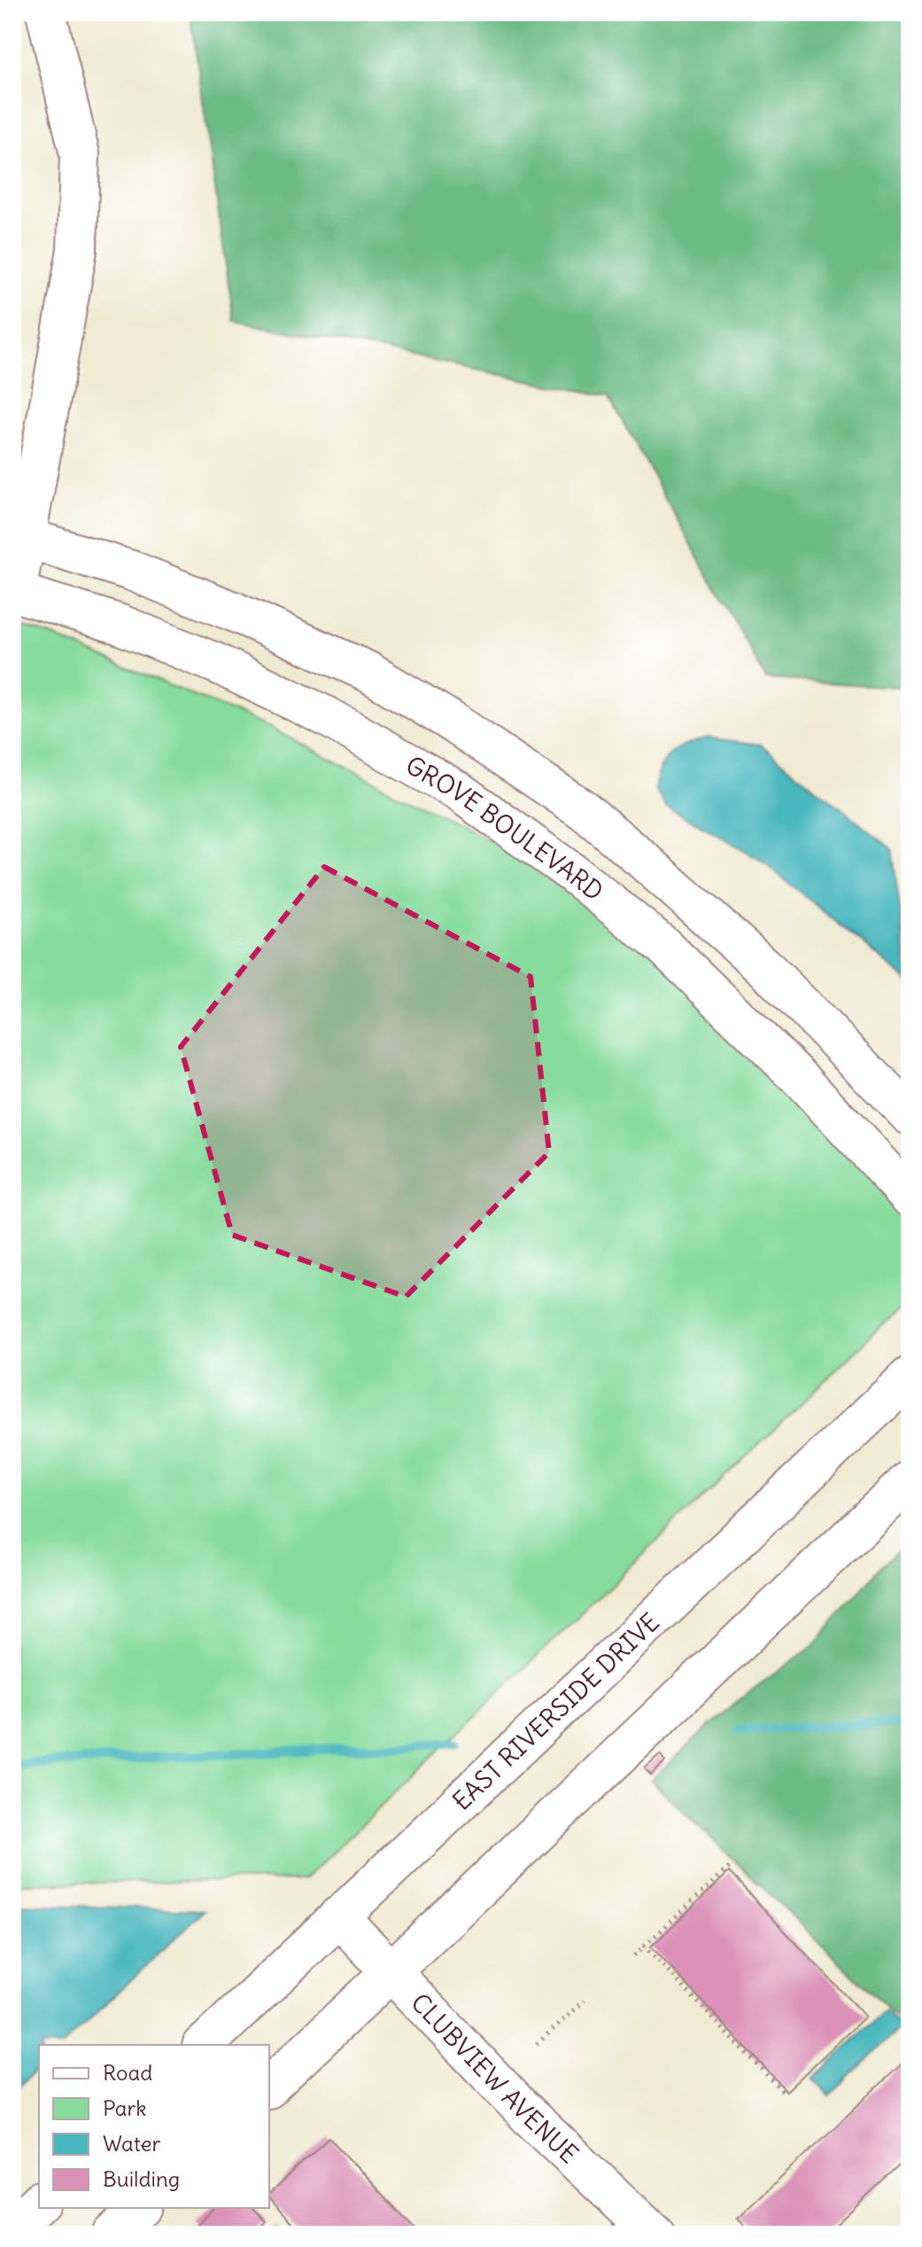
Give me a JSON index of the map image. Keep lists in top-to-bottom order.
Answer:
{
  "streets": {
    "street": ["GROVE BOULEVARD", "EAST RIVERSIDE DRIVE", "CLUBVIEW AVENUE"]
  },
  "crossings": [
    ["EAST RIVERSIDE DRIVE", "CLUBVIEW AVENUE"]
  ],
  "legend": [
    "Road",
    "Park",
    "Water",
    "Building"
  ]
}
